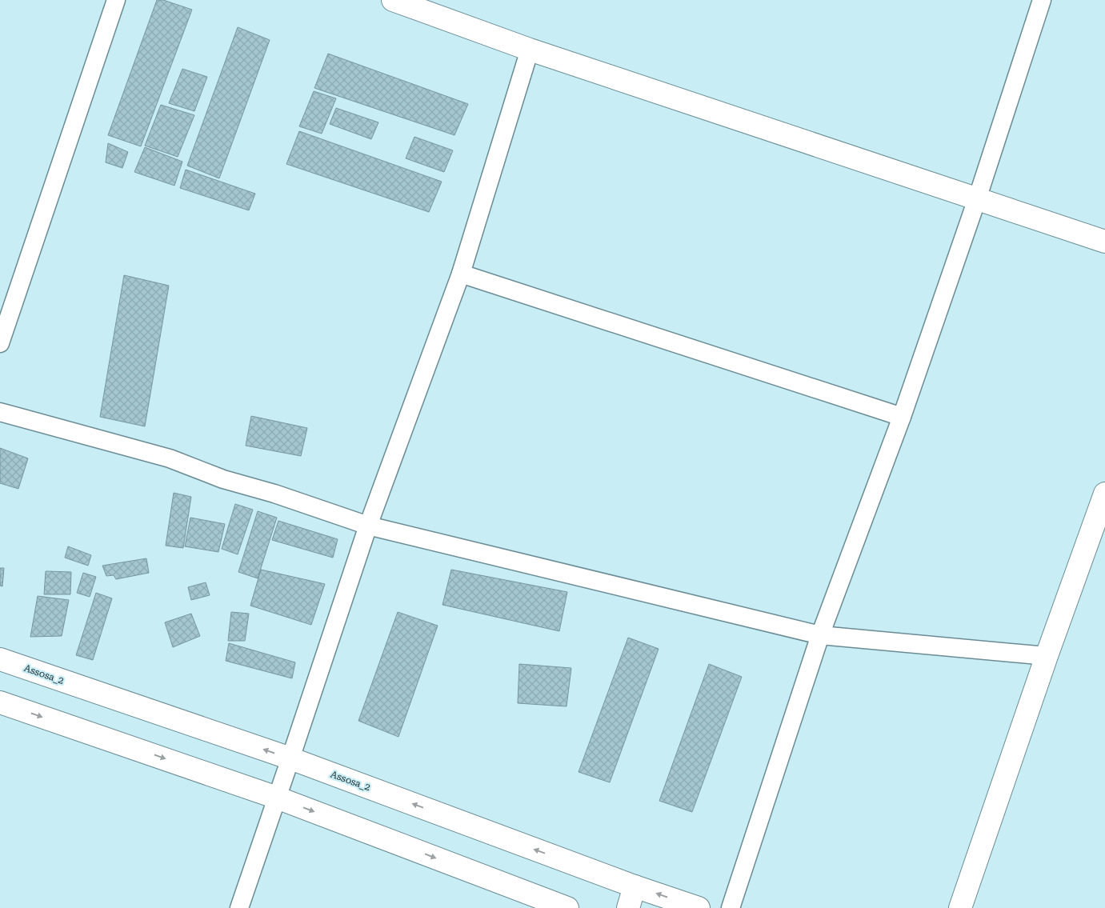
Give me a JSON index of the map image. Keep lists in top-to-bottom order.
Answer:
{
  "streets": {
    "street": ["Assosa_2"]
  }
}
